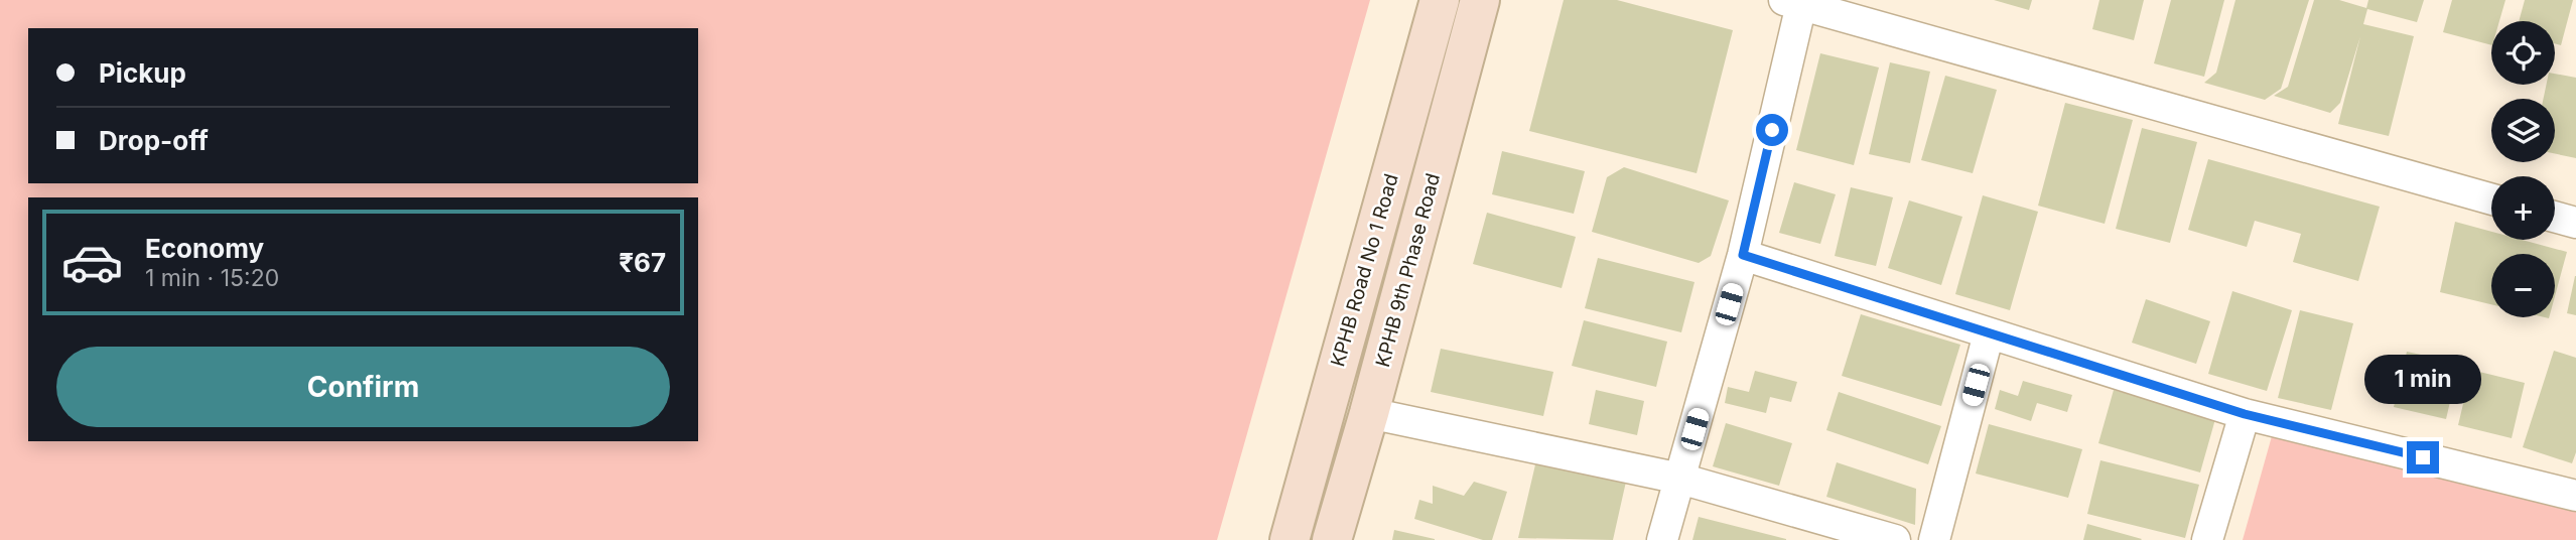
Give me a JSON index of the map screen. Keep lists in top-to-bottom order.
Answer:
{
  "streets": {
    "main road": ["KPHB Road No 1 Road", "KPHB 9th Phase Road"]
  },
  "page": {
    "map_buttons": ["+", "−"],
    "banner": ["Pickup", "Drop-off"],
    "list": [
      {
        "name": "Economy",
        "note": "1 min · 15:20",
        "value": "₹67"
      }
    ],
    "buttons": "Confirm",
    "bubble": "1 min"
  }
}
